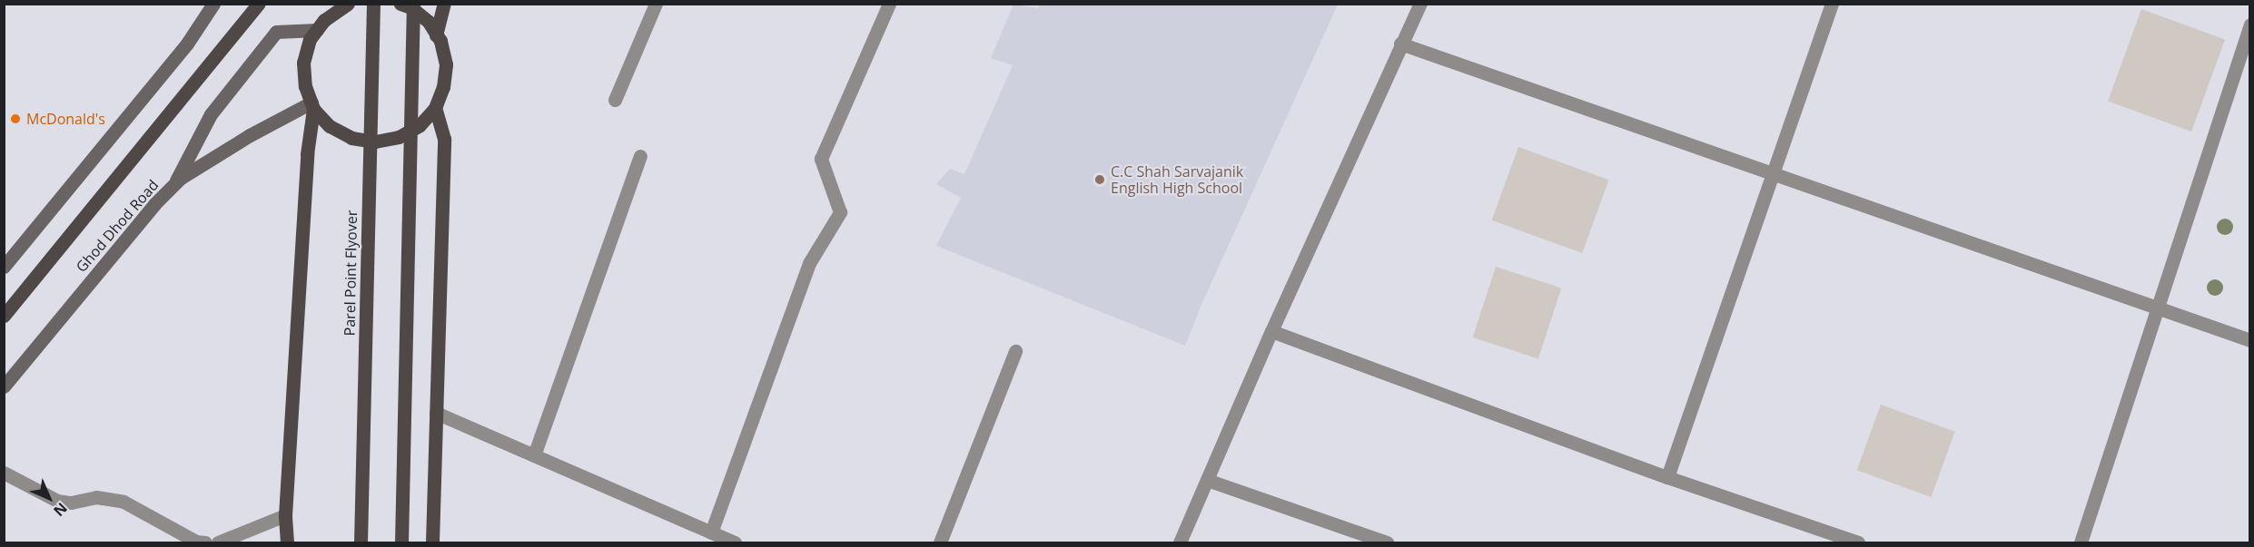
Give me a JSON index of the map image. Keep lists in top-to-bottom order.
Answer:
{
  "streets": {
    "main road": ["Ghod Dhod Road", "Parel Point Flyover"]
  },
  "places": ["McDonald's", "C.C Shah Sarvajanik English High School"],
  "north": "bottom right"
}
